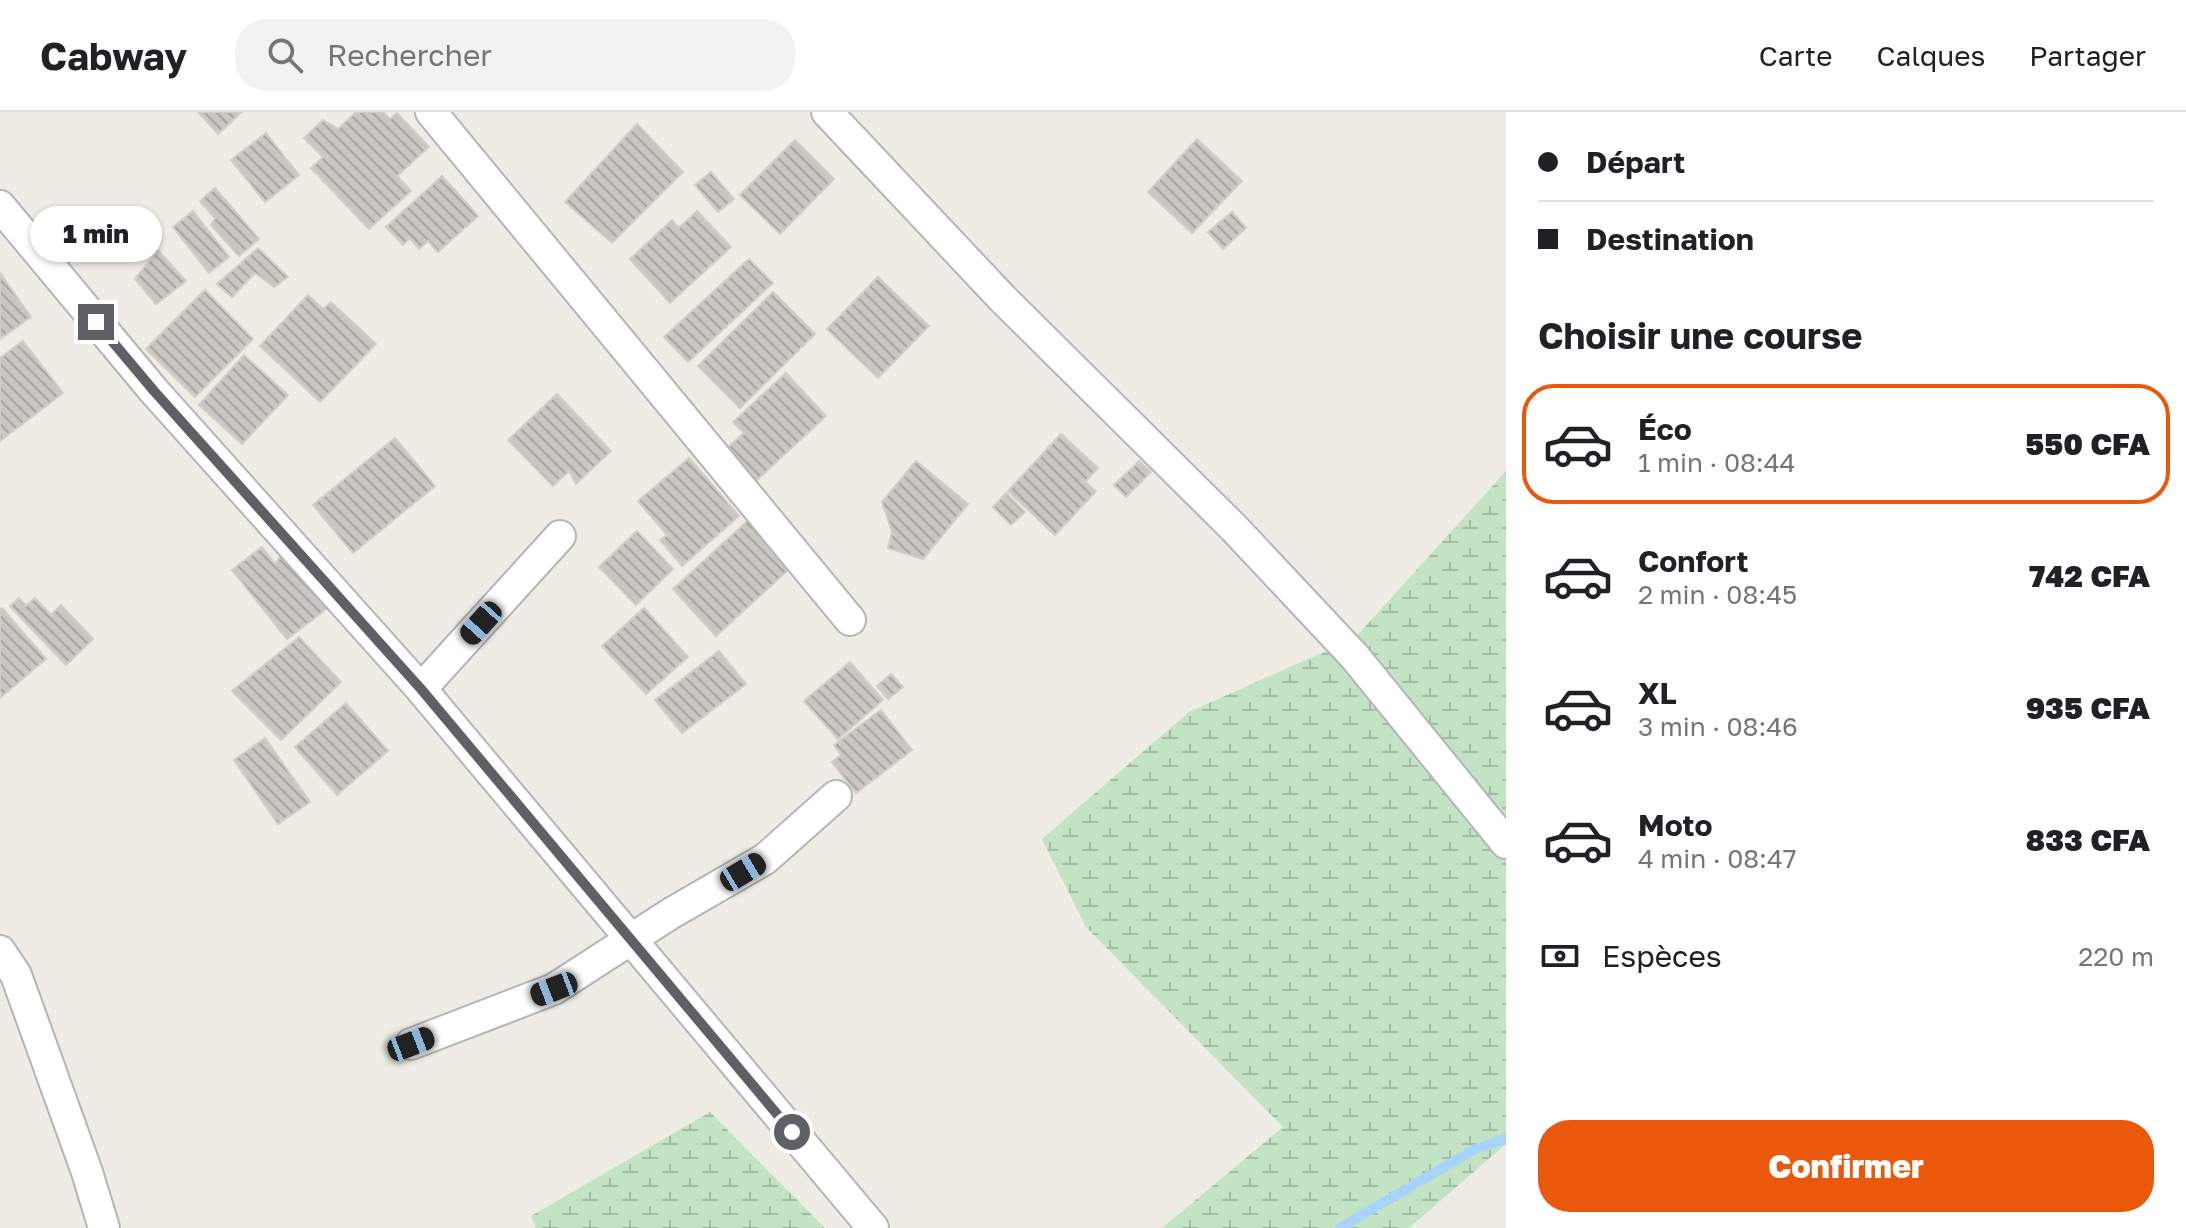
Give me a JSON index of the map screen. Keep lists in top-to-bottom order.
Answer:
{
  "page": {
    "header": "Cabway",
    "search": "Rechercher",
    "nav": ["Carte", "Calques", "Partager"],
    "banner": ["Départ", "Destination"],
    "bubble": "1 min",
    "heading": "Choisir une course",
    "list": [
      {
        "name": "Éco",
        "note": "1 min · 08:44",
        "value": "550 CFA"
      },
      {
        "name": "Confort",
        "note": "2 min · 08:45",
        "value": "742 CFA"
      },
      {
        "name": "XL",
        "note": "3 min · 08:46",
        "value": "935 CFA"
      },
      {
        "name": "Moto",
        "note": "4 min · 08:47",
        "value": "833 CFA"
      }
    ],
    "pay": ["Espèces", "220 m"],
    "buttons": "Confirmer"
  }
}
